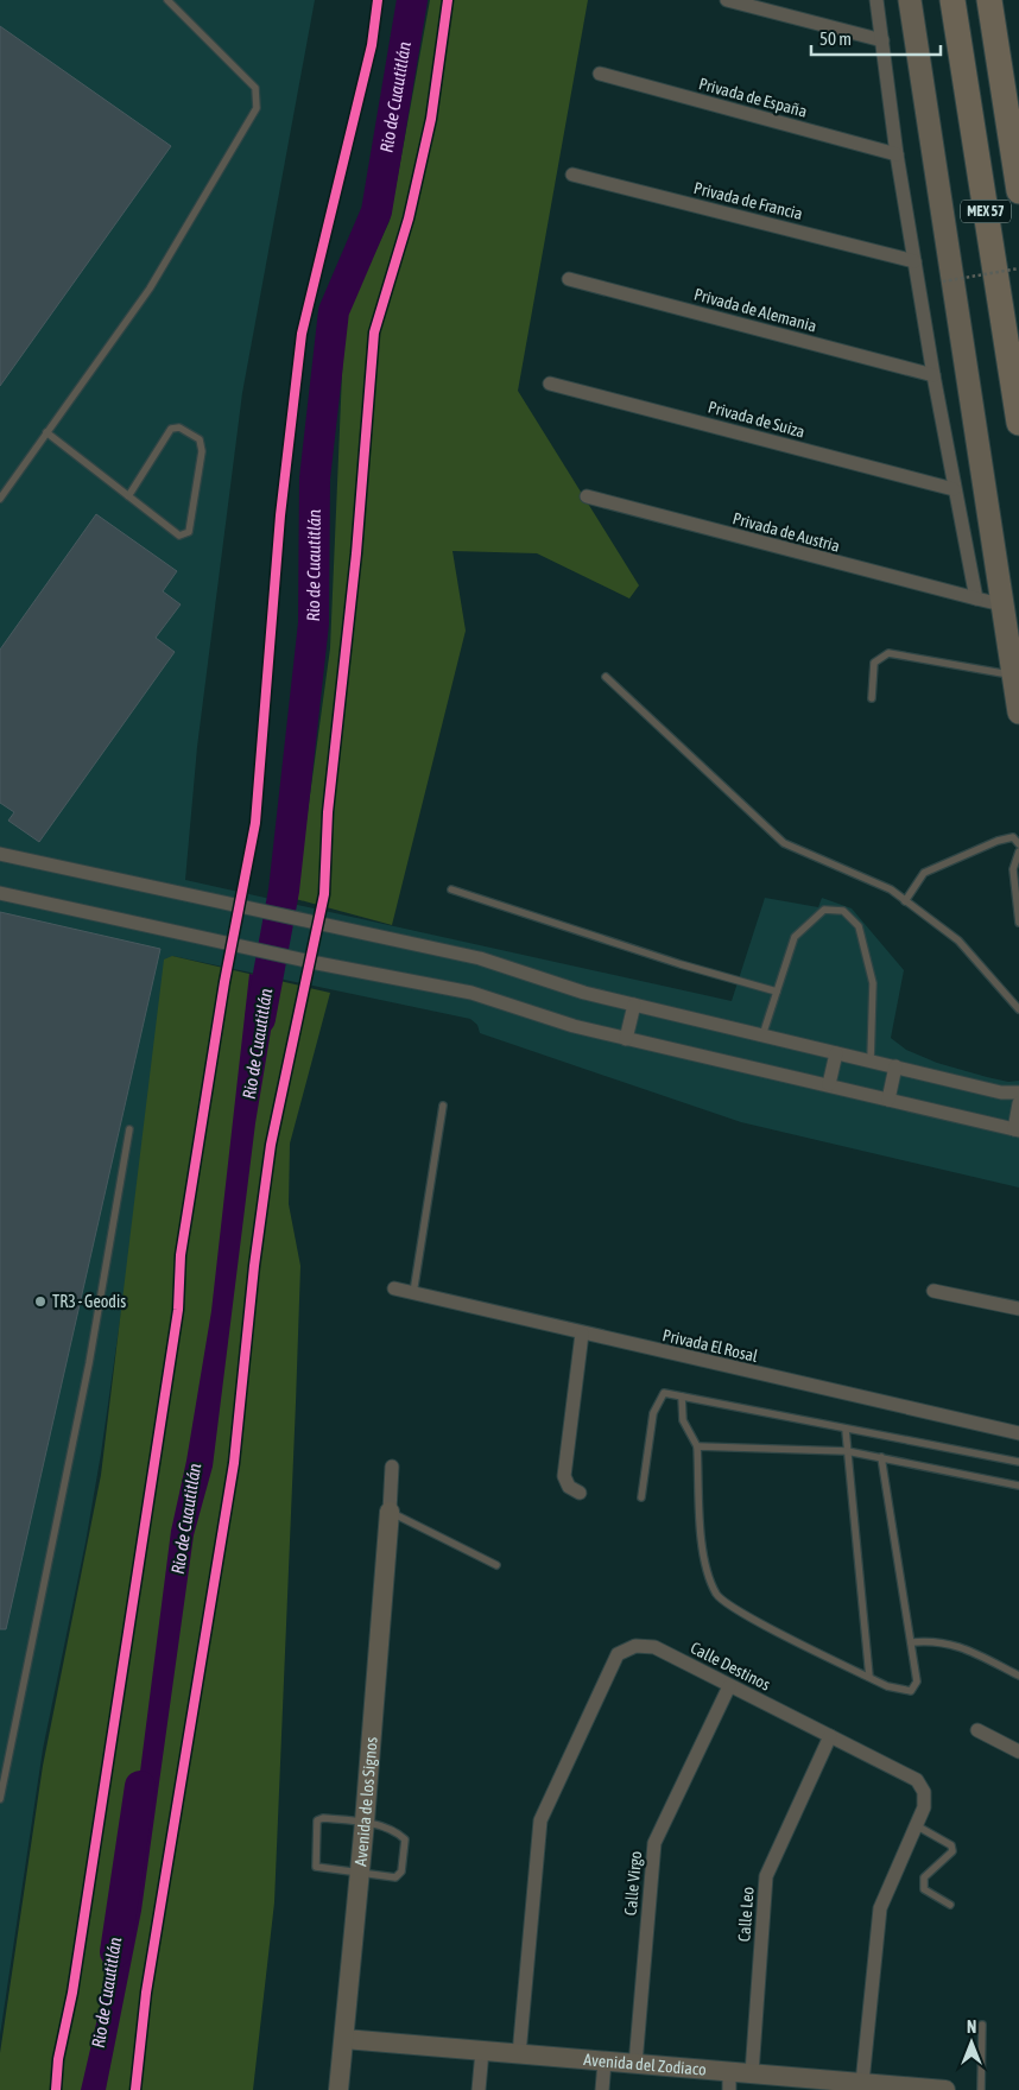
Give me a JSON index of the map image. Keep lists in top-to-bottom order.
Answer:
{
  "streets": {
    "highway": ["MEX 57"],
    "street": [
      "Privada de España",
      "Privada de Francia",
      "Privada de Alemania",
      "Privada de Suiza",
      "Privada de Austria",
      "Privada El Rosal",
      "Calle Destinos",
      "Avenida de los Signos",
      "Calle Virgo",
      "Calle Leo",
      "Avenida del Zodiaco"
    ]
  },
  "crossings": [
    ["Calle Destinos", "Calle Virgo"],
    ["Calle Destinos", "Calle Leo"],
    ["Calle Destinos", "Avenida del Zodiaco"],
    ["Avenida de los Signos", "Avenida del Zodiaco"],
    ["Calle Virgo", "Avenida del Zodiaco"],
    ["Calle Leo", "Avenida del Zodiaco"]
  ],
  "water": ["Rio de Cuautitlán"],
  "places": ["TR3 - Geodis"],
  "scale_bar": "50 m",
  "north": "top"
}
